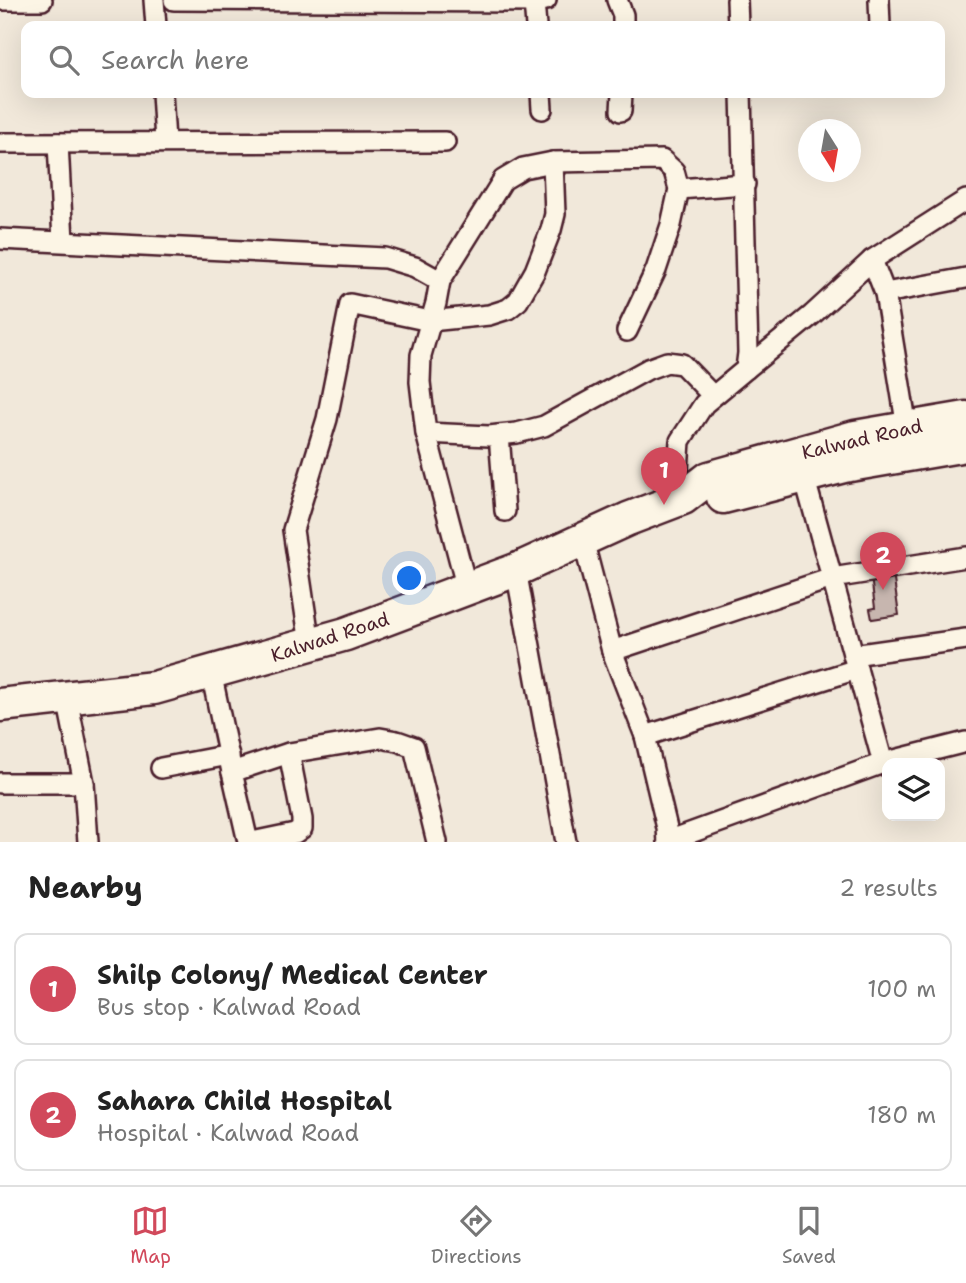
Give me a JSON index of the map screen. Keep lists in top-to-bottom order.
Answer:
{
  "streets": {
    "main road": ["Kalwad Road"]
  },
  "north": "bottom",
  "page": {
    "search": "Search here",
    "pins": ["1", "2"],
    "heading": ["Nearby", "2 results"],
    "list": [
      {
        "mark": "1",
        "name": "Shilp Colony/ Medical Center",
        "note": "Bus stop · Kalwad Road",
        "value": "100 m"
      },
      {
        "mark": "2",
        "name": "Sahara Child Hospital",
        "note": "Hospital · Kalwad Road",
        "value": "180 m"
      }
    ],
    "nav": ["Map", "Directions", "Saved"]
  }
}
